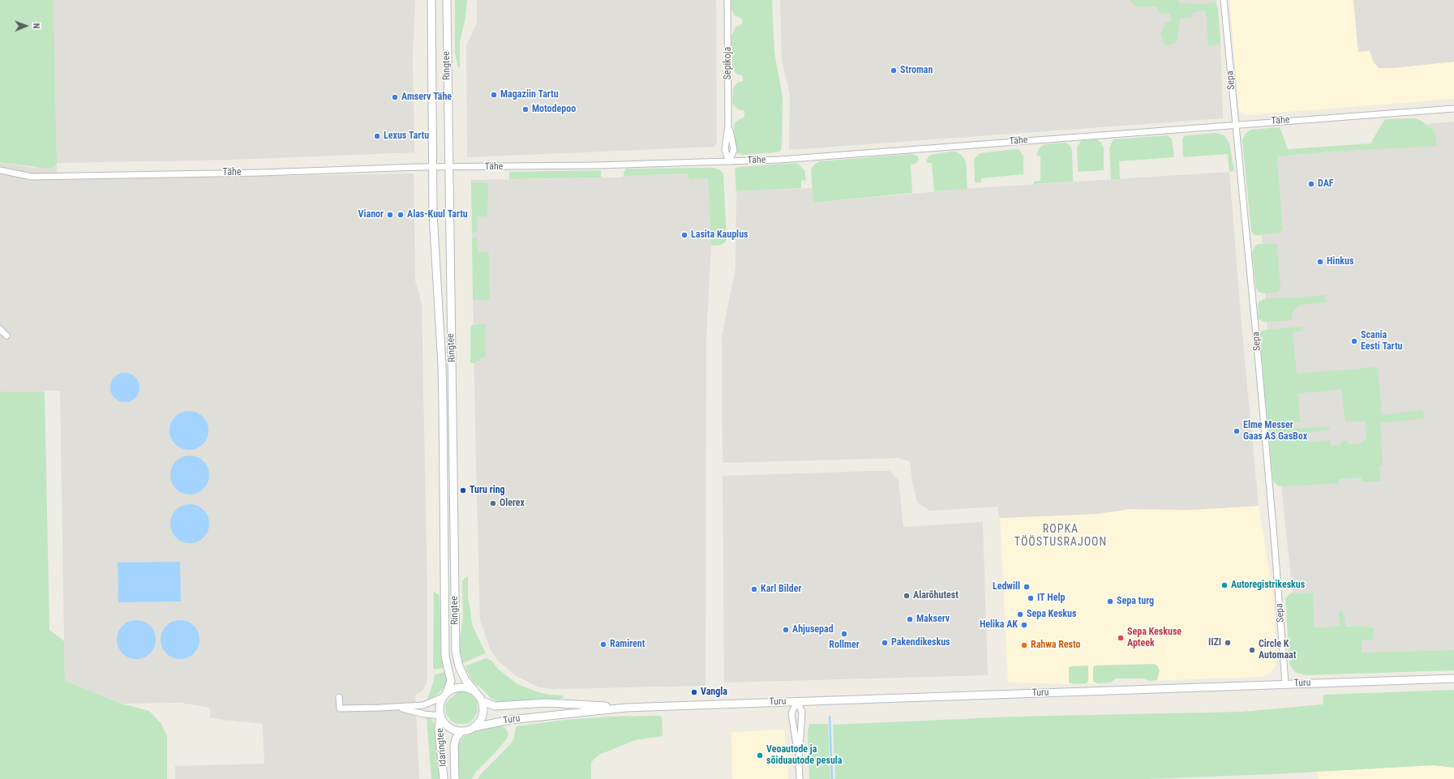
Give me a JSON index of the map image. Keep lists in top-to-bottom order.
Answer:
{
  "streets": {
    "main road": ["Ringtee", "Turu", "Idaringtee"],
    "street": ["Sepikoja", "Sepa", "Tähe"]
  },
  "crossings": [
    ["Sepikoja", "Tähe"],
    ["Ringtee", "Tähe"],
    ["Ringtee", "Turu"],
    ["Ringtee", "Idaringtee"],
    ["Sepa", "Tähe"],
    ["Sepa", "Turu"],
    ["Turu", "Idaringtee"]
  ],
  "districts": ["ROPKA TÖÖSTUSRAJOON"],
  "places": [
    "Stroman",
    "Magaziin Tartu",
    "Amserv Tähe",
    "Motodepoo",
    "Lexus Tartu",
    "DAF",
    "Vianor",
    "Alas-Kuul Tartu",
    "Lasita Kauplus",
    "Hinkus",
    "Scania Eesti Tartu",
    "Elme Messer Gaas AS GasBox",
    "Turu ring",
    "Olerex",
    "Autoregistrikeskus",
    "Ledwill",
    "Karl Bilder",
    "Alarõhutest",
    "IT Help",
    "Sepa turg",
    "Sepa Keskus",
    "Makserv",
    "Helika AK",
    "Ahjusepad",
    "Rollmer",
    "Sepa Keskuse Apteek",
    "Pakendikeskus",
    "IIZI",
    "Ramirent",
    "Rahwa Resto",
    "Circle K Automaat",
    "Vangla",
    "Veoautode ja sõiduautode pesula"
  ],
  "north": "right"
}
